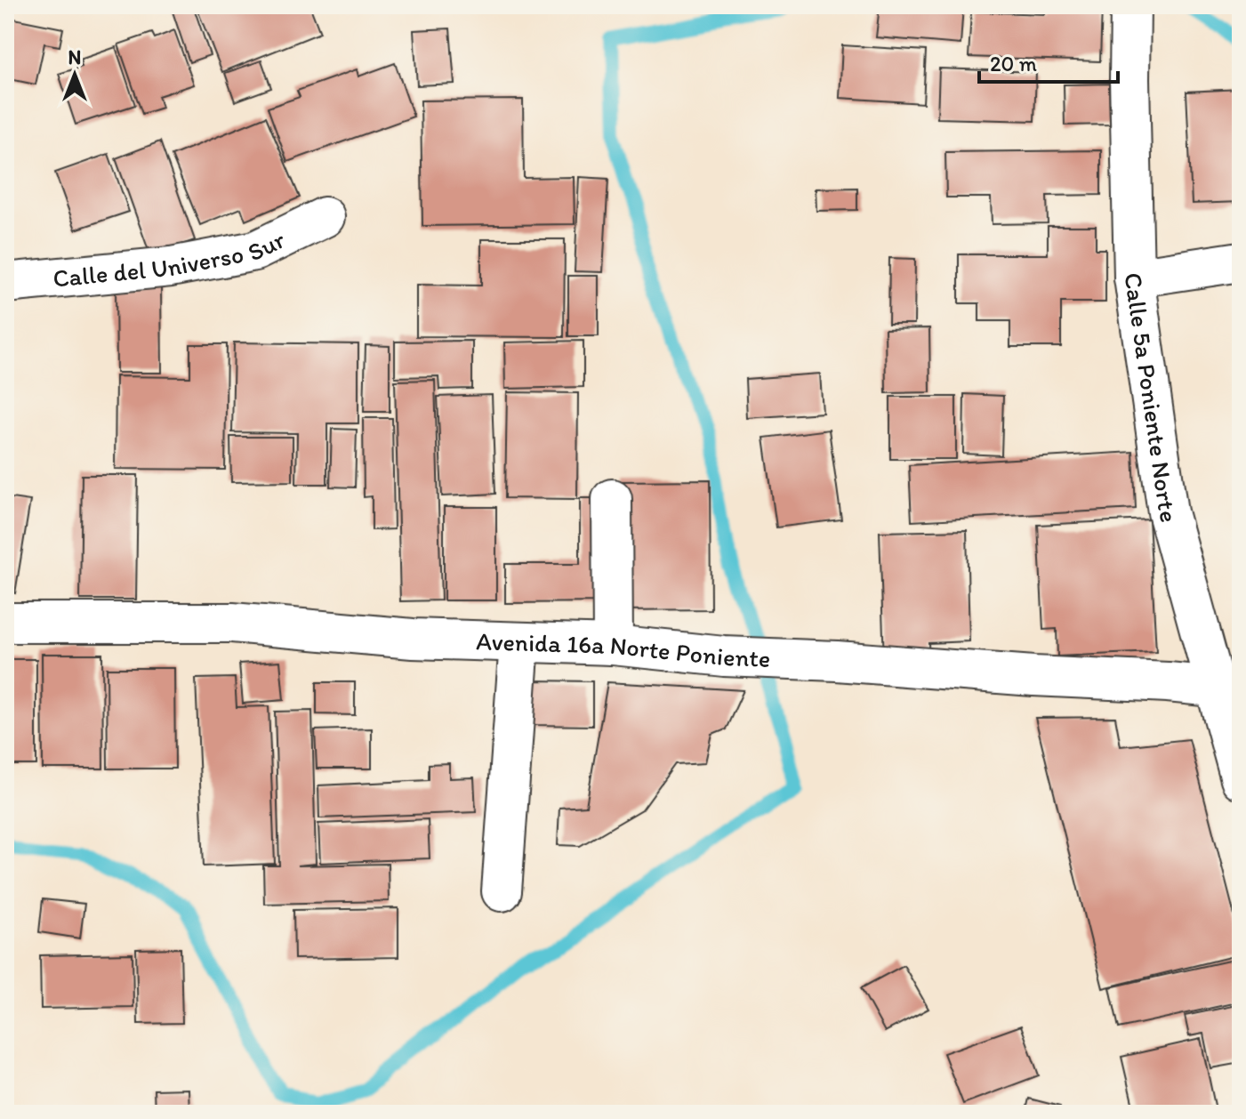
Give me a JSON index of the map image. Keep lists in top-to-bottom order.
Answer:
{
  "streets": {
    "street": ["Calle del Universo Sur", "Calle 5a Poniente Norte", "Avenida 16a Norte Poniente"]
  },
  "crossings": [
    ["Calle 5a Poniente Norte", "Avenida 16a Norte Poniente"]
  ],
  "scale_bar": "20 m",
  "north": "top"
}
